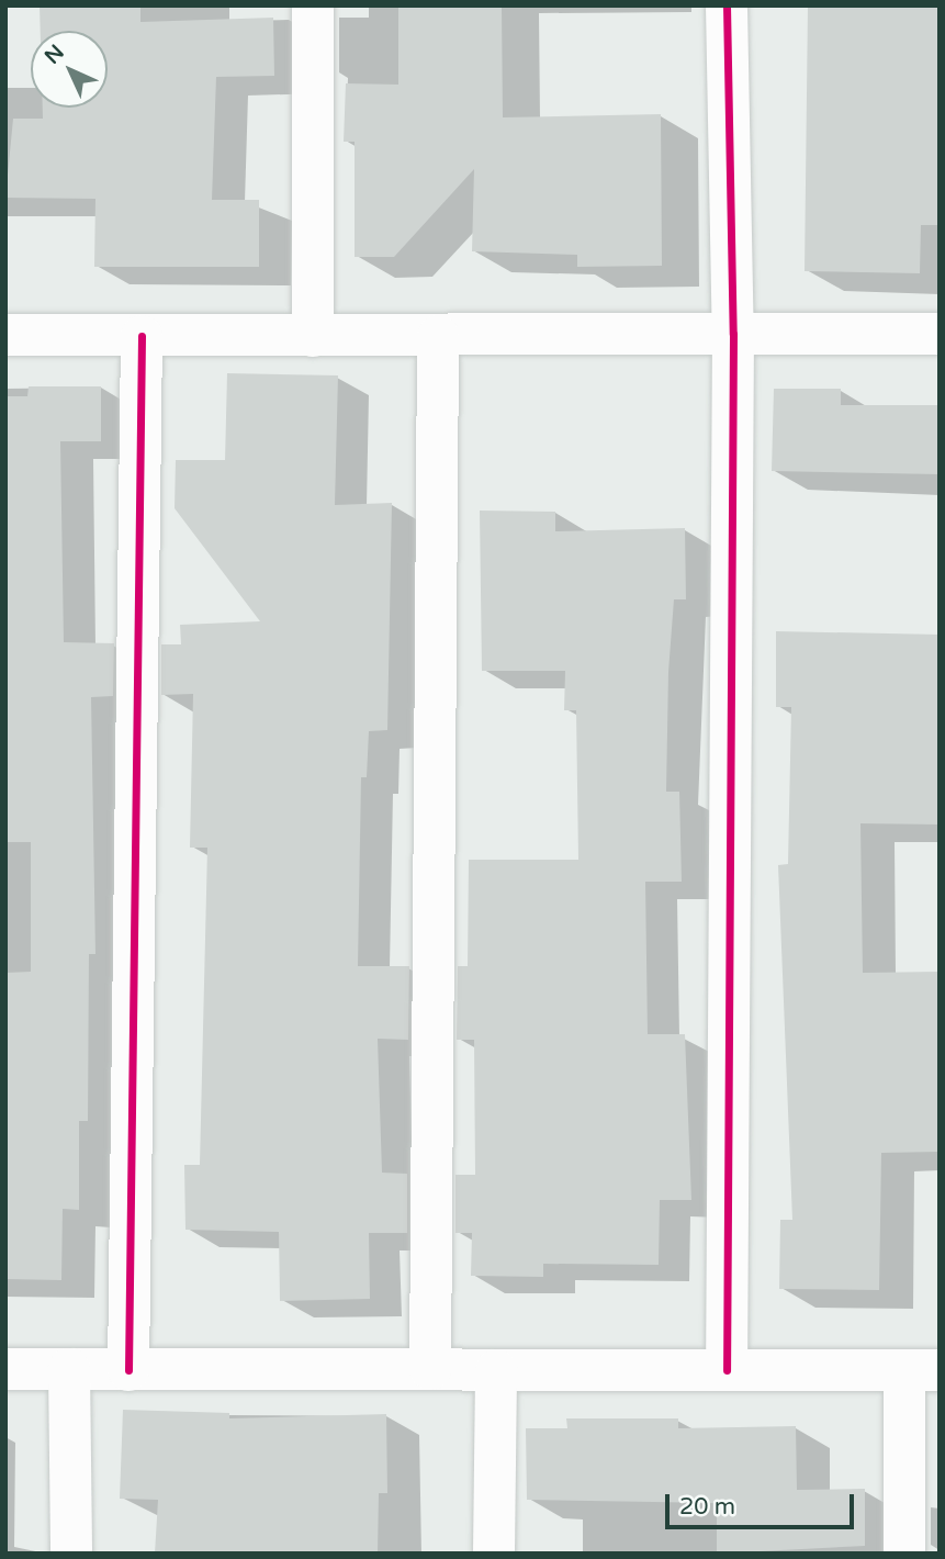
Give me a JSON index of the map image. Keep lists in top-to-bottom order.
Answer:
{
  "scale_bar": "20 m",
  "north": "top left"
}
